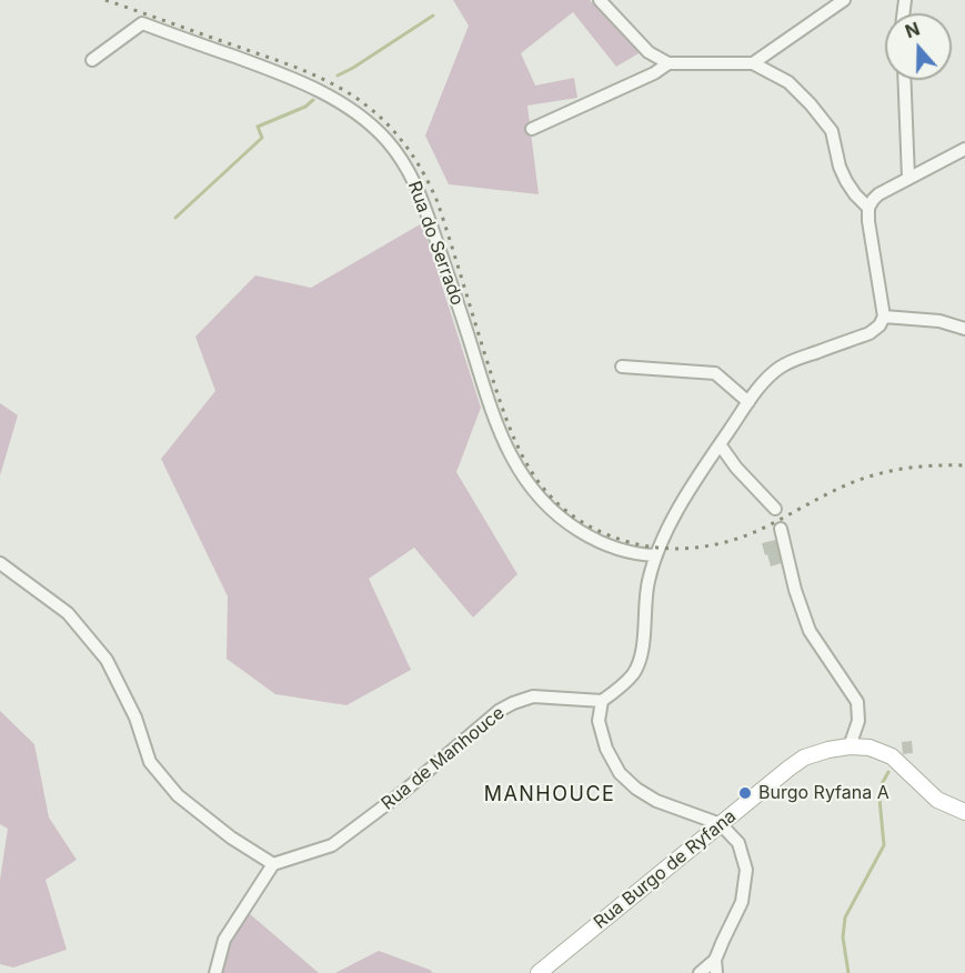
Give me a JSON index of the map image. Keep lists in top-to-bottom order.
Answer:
{
  "streets": {
    "main road": ["Rua Burgo de Ryfana"],
    "street": ["Rua do Serrado", "Rua de Manhouce"]
  },
  "districts": ["MANHOUCE"],
  "places": ["Burgo Ryfana A"],
  "north": "top"
}
